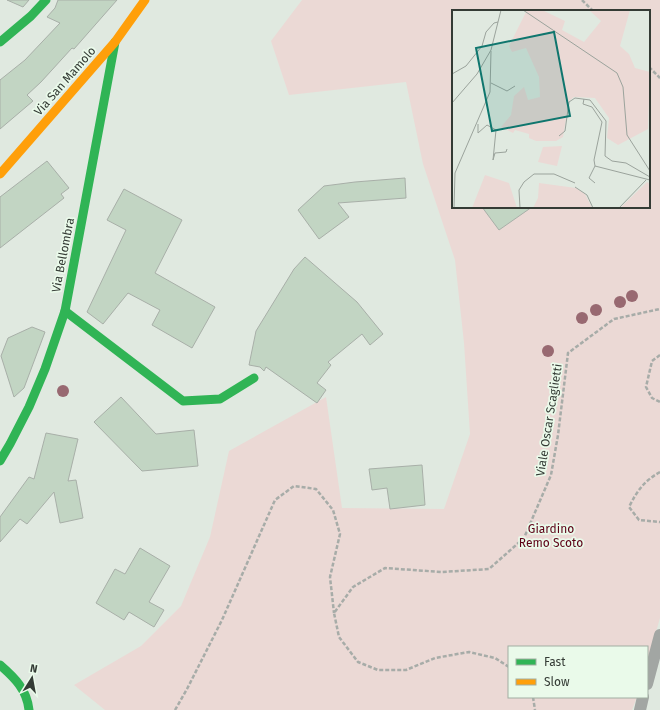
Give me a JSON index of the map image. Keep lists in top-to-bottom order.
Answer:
{
  "streets": {
    "street": ["Via San Mamolo", "Via Bellombra"],
    "path": ["Viale Oscar Scaglietti"]
  },
  "crossings": [
    ["Via San Mamolo", "Via Bellombra"]
  ],
  "parks": ["Giardino Remo Scoto"],
  "legend": ["Fast", "Slow"],
  "north": "top"
}
